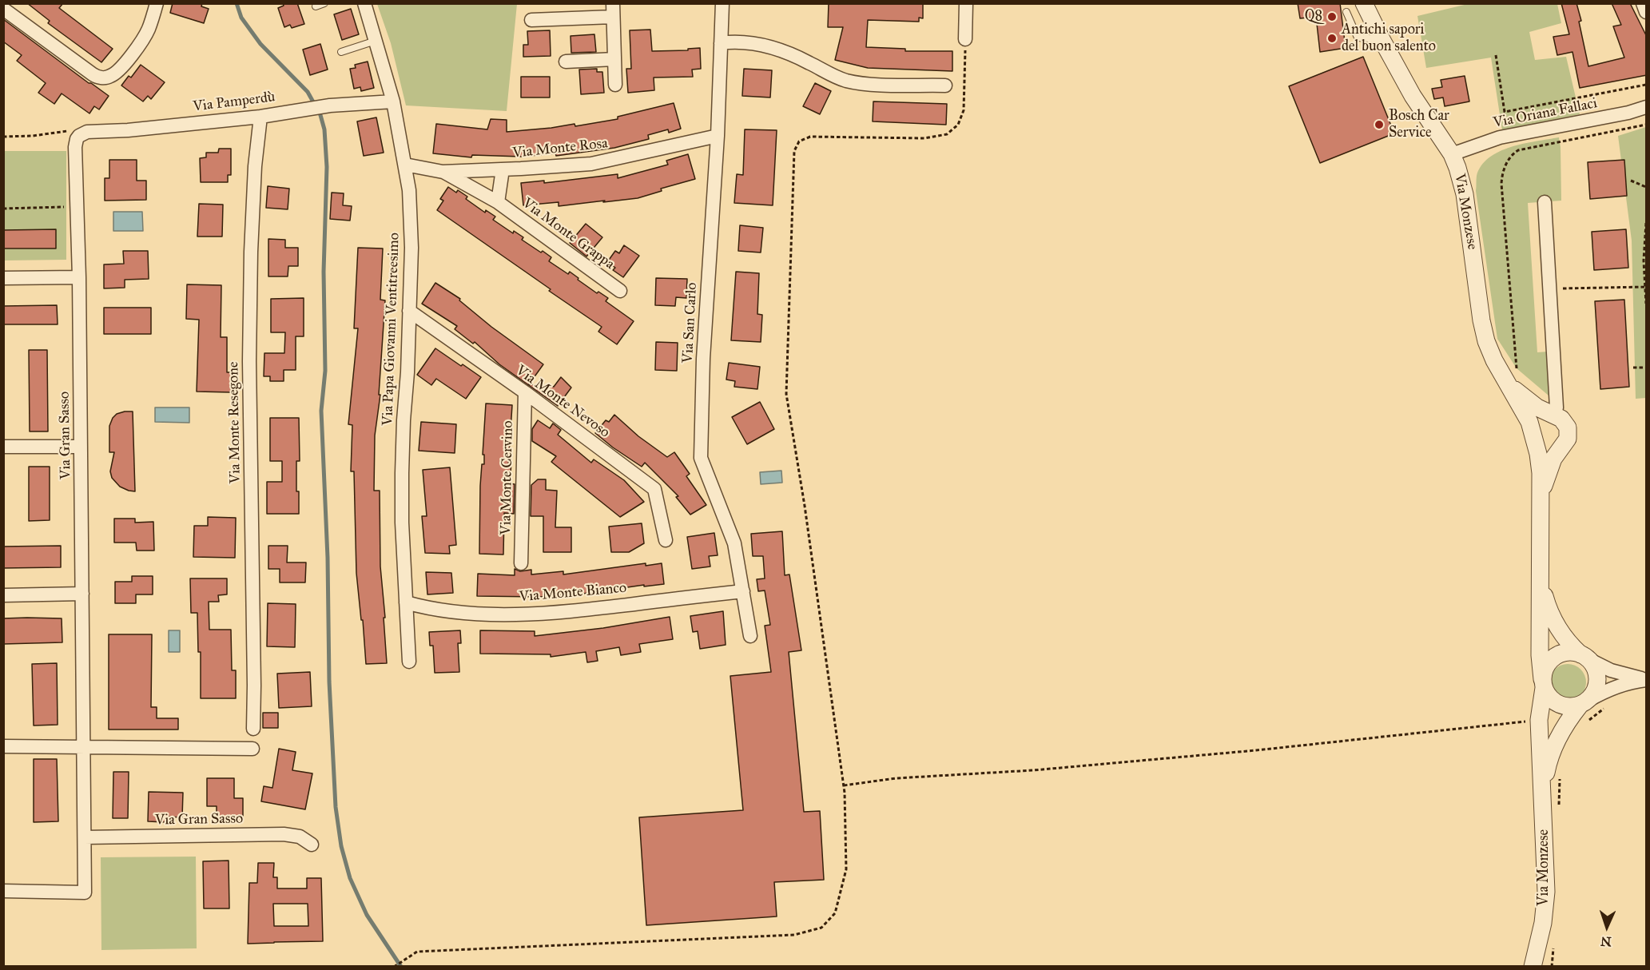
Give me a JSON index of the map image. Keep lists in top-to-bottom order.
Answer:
{
  "streets": {
    "street": [
      "Via Pamperdù",
      "Via Oriana Fallaci",
      "Via Monte Rosa",
      "Via Monzese",
      "Via Monte Grappa",
      "Via San Carlo",
      "Via Papa Giovanni Ventitreesimo",
      "Via Monte Nevoso",
      "Via Monte Resegone",
      "Via Gran Sasso",
      "Via Monte Cervino",
      "Via Monte Bianco"
    ]
  },
  "crossings": [
    ["Via Pamperdù", "Via Papa Giovanni Ventitreesimo"],
    ["Via Pamperdù", "Via Monte Resegone"],
    ["Via Pamperdù", "Via Gran Sasso"],
    ["Via Oriana Fallaci", "Via Monzese"],
    ["Via Monte Rosa", "Via Monte Grappa"],
    ["Via Monte Rosa", "Via San Carlo"],
    ["Via Monte Rosa", "Via Papa Giovanni Ventitreesimo"],
    ["Via San Carlo", "Via Monte Bianco"],
    ["Via Papa Giovanni Ventitreesimo", "Via Monte Nevoso"],
    ["Via Papa Giovanni Ventitreesimo", "Via Monte Bianco"],
    ["Via Monte Nevoso", "Via Monte Cervino"]
  ],
  "places": ["Q8", "Antichi sapori del buon salento", "Bosch Car Service"],
  "north": "bottom"
}
